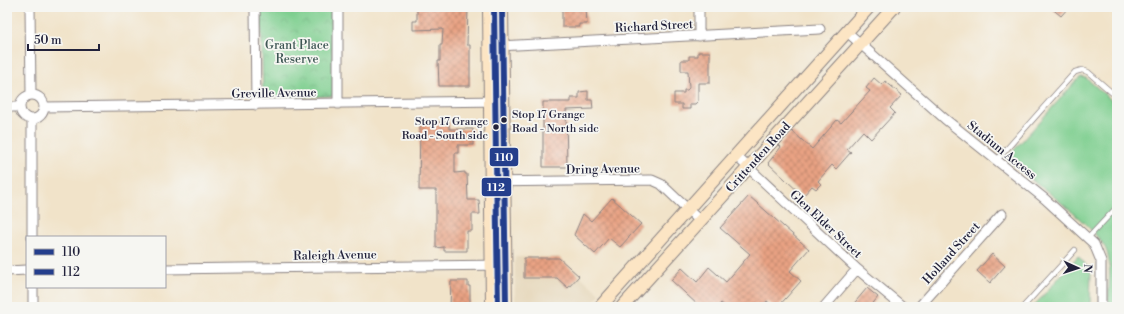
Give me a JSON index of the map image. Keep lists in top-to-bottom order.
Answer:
{
  "streets": {
    "main road": ["Crittenden Road"],
    "street": [
      "Richard Street",
      "Greville Avenue",
      "Stadium Access",
      "Dring Avenue",
      "Glen Elder Street",
      "Holland Street",
      "Raleigh Avenue"
    ]
  },
  "crossings": [
    ["Stadium Access", "Crittenden Road"],
    ["Crittenden Road", "Dring Avenue"],
    ["Crittenden Road", "Glen Elder Street"]
  ],
  "parks": ["Grant Place Reserve"],
  "places": ["Stop 17 Grange Road - North side", "Stop 17 Grange Road - South side"],
  "lines": ["transit line 110", "transit line 112"],
  "legend": ["110", "112"],
  "scale_bar": "50 m",
  "north": "right"
}
